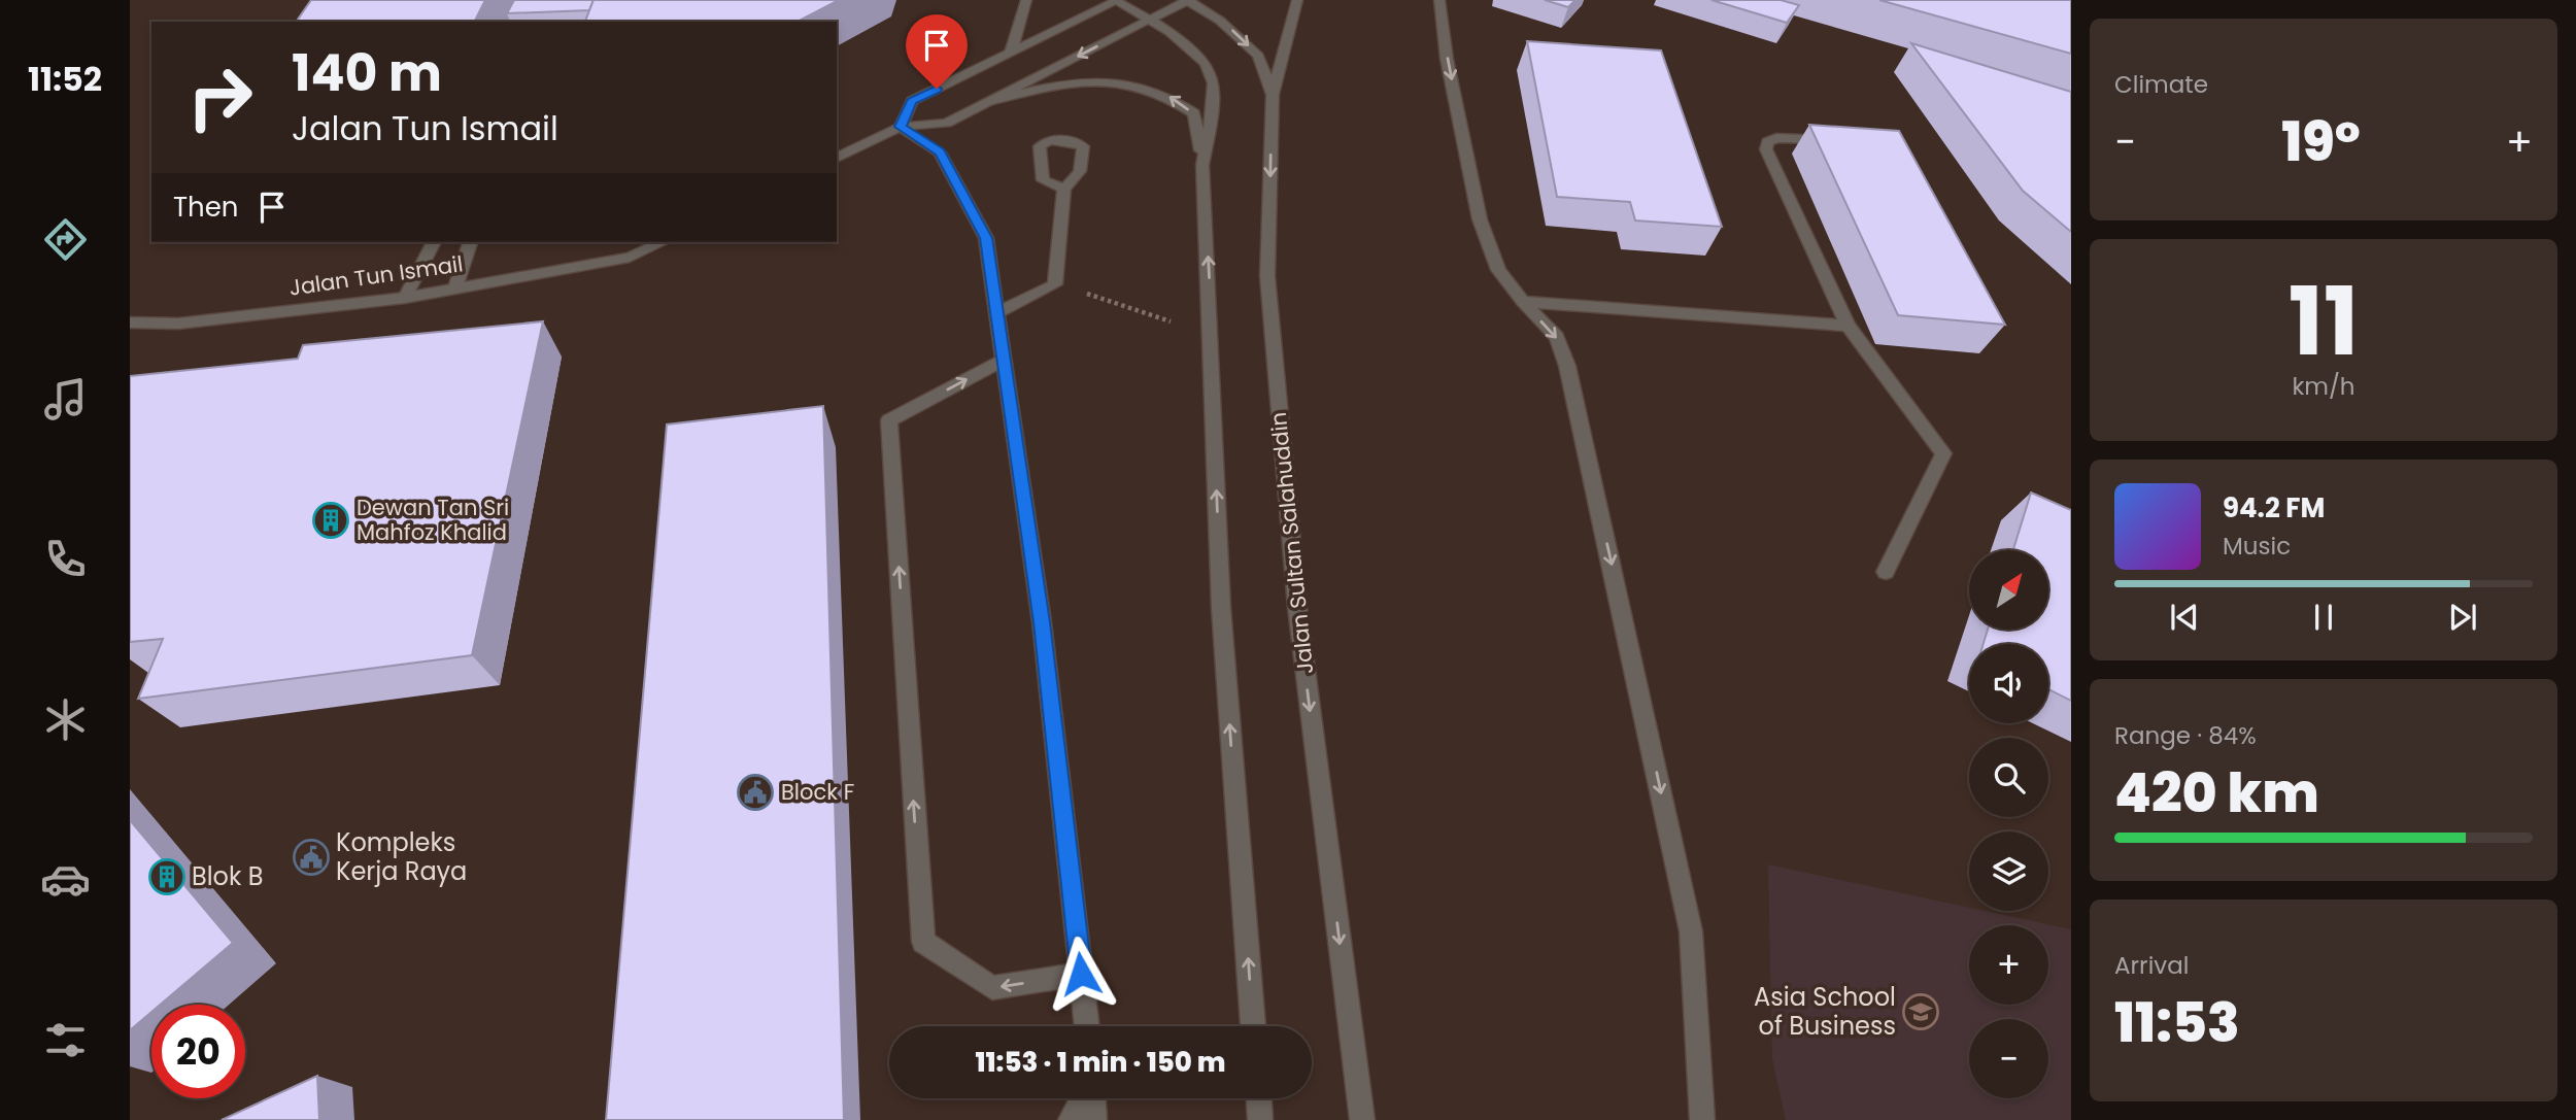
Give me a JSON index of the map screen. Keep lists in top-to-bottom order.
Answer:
{
  "streets": {
    "street": ["Jalan Tun Ismail", "Jalan Sultan Salahuddin"]
  },
  "places": {
    "building": ["Dewan Tan Sri Mahfoz Khalid", "Blok B"],
    "public building": ["Block F", "Kompleks Kerja Raya"],
    "school or university": ["Asia School of Business"]
  },
  "north": "top right",
  "page": {
    "tabs": "11:52",
    "tile": [
      "Climate",
      ["11", "km/h"],
      ["Range · 84%", "420 km"],
      ["Arrival", "11:53"]
    ],
    "turn": ["140 m", "Jalan Tun Ismail"],
    "heat": ["−", "19°", "+"],
    "then": "Then",
    "song": ["94.2 FM", "Music"],
    "map_buttons": ["+", "−"],
    "limit": "20",
    "trip": "11:53 · 1 min · 150 m"
  }
}
